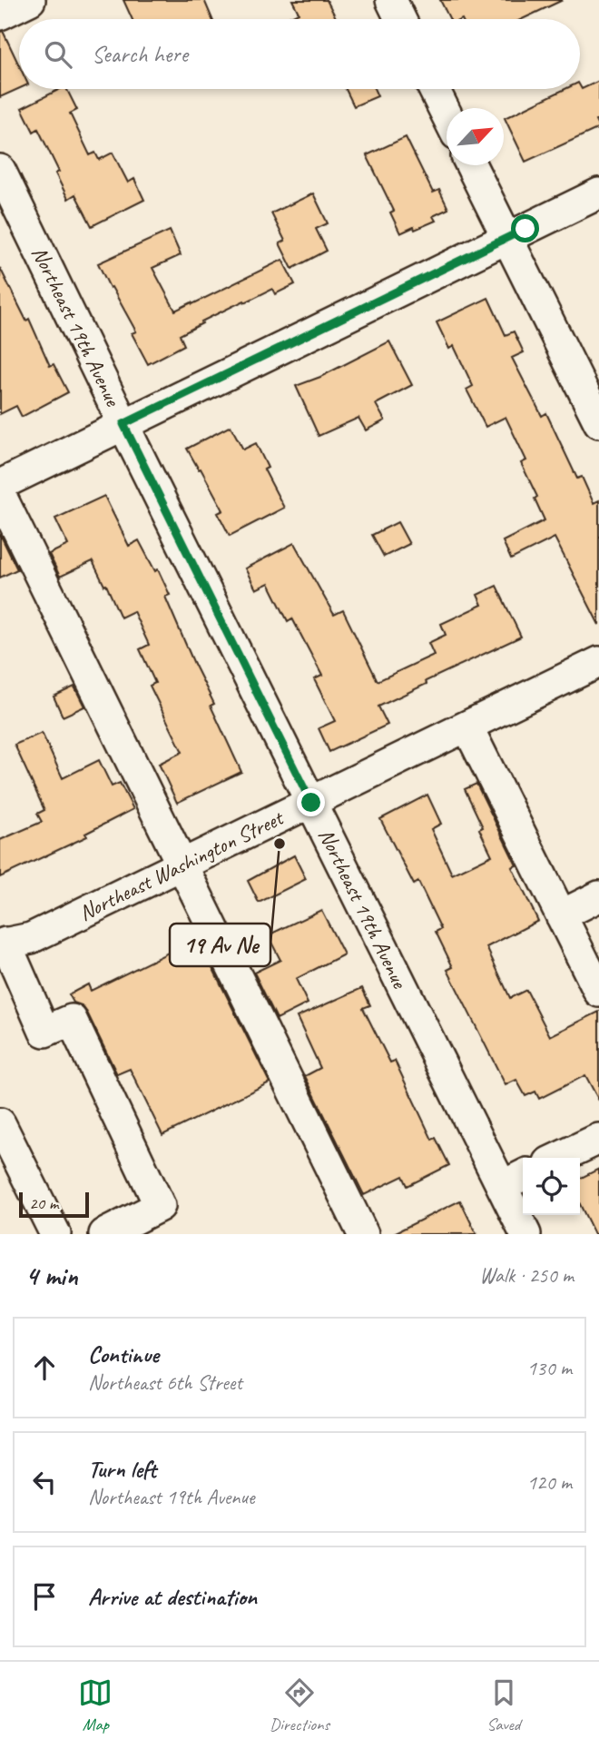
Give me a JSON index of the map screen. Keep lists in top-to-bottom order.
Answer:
{
  "streets": {
    "street": ["Northeast 19th Avenue", "Northeast Washington Street"]
  },
  "crossings": [
    ["Northeast 19th Avenue", "Northeast Washington Street"]
  ],
  "places": ["19 Av Ne"],
  "scale_bar": "20 m",
  "north": "top right",
  "page": {
    "search": "Search here",
    "scale": "20 m",
    "heading": ["4 min", "Walk · 250 m"],
    "list": [
      ["Continue", "Northeast 6th Street", "130 m"],
      ["Turn left", "Northeast 19th Avenue", "120 m"],
      "Arrive at destination"
    ],
    "nav": ["Map", "Directions", "Saved"]
  }
}
